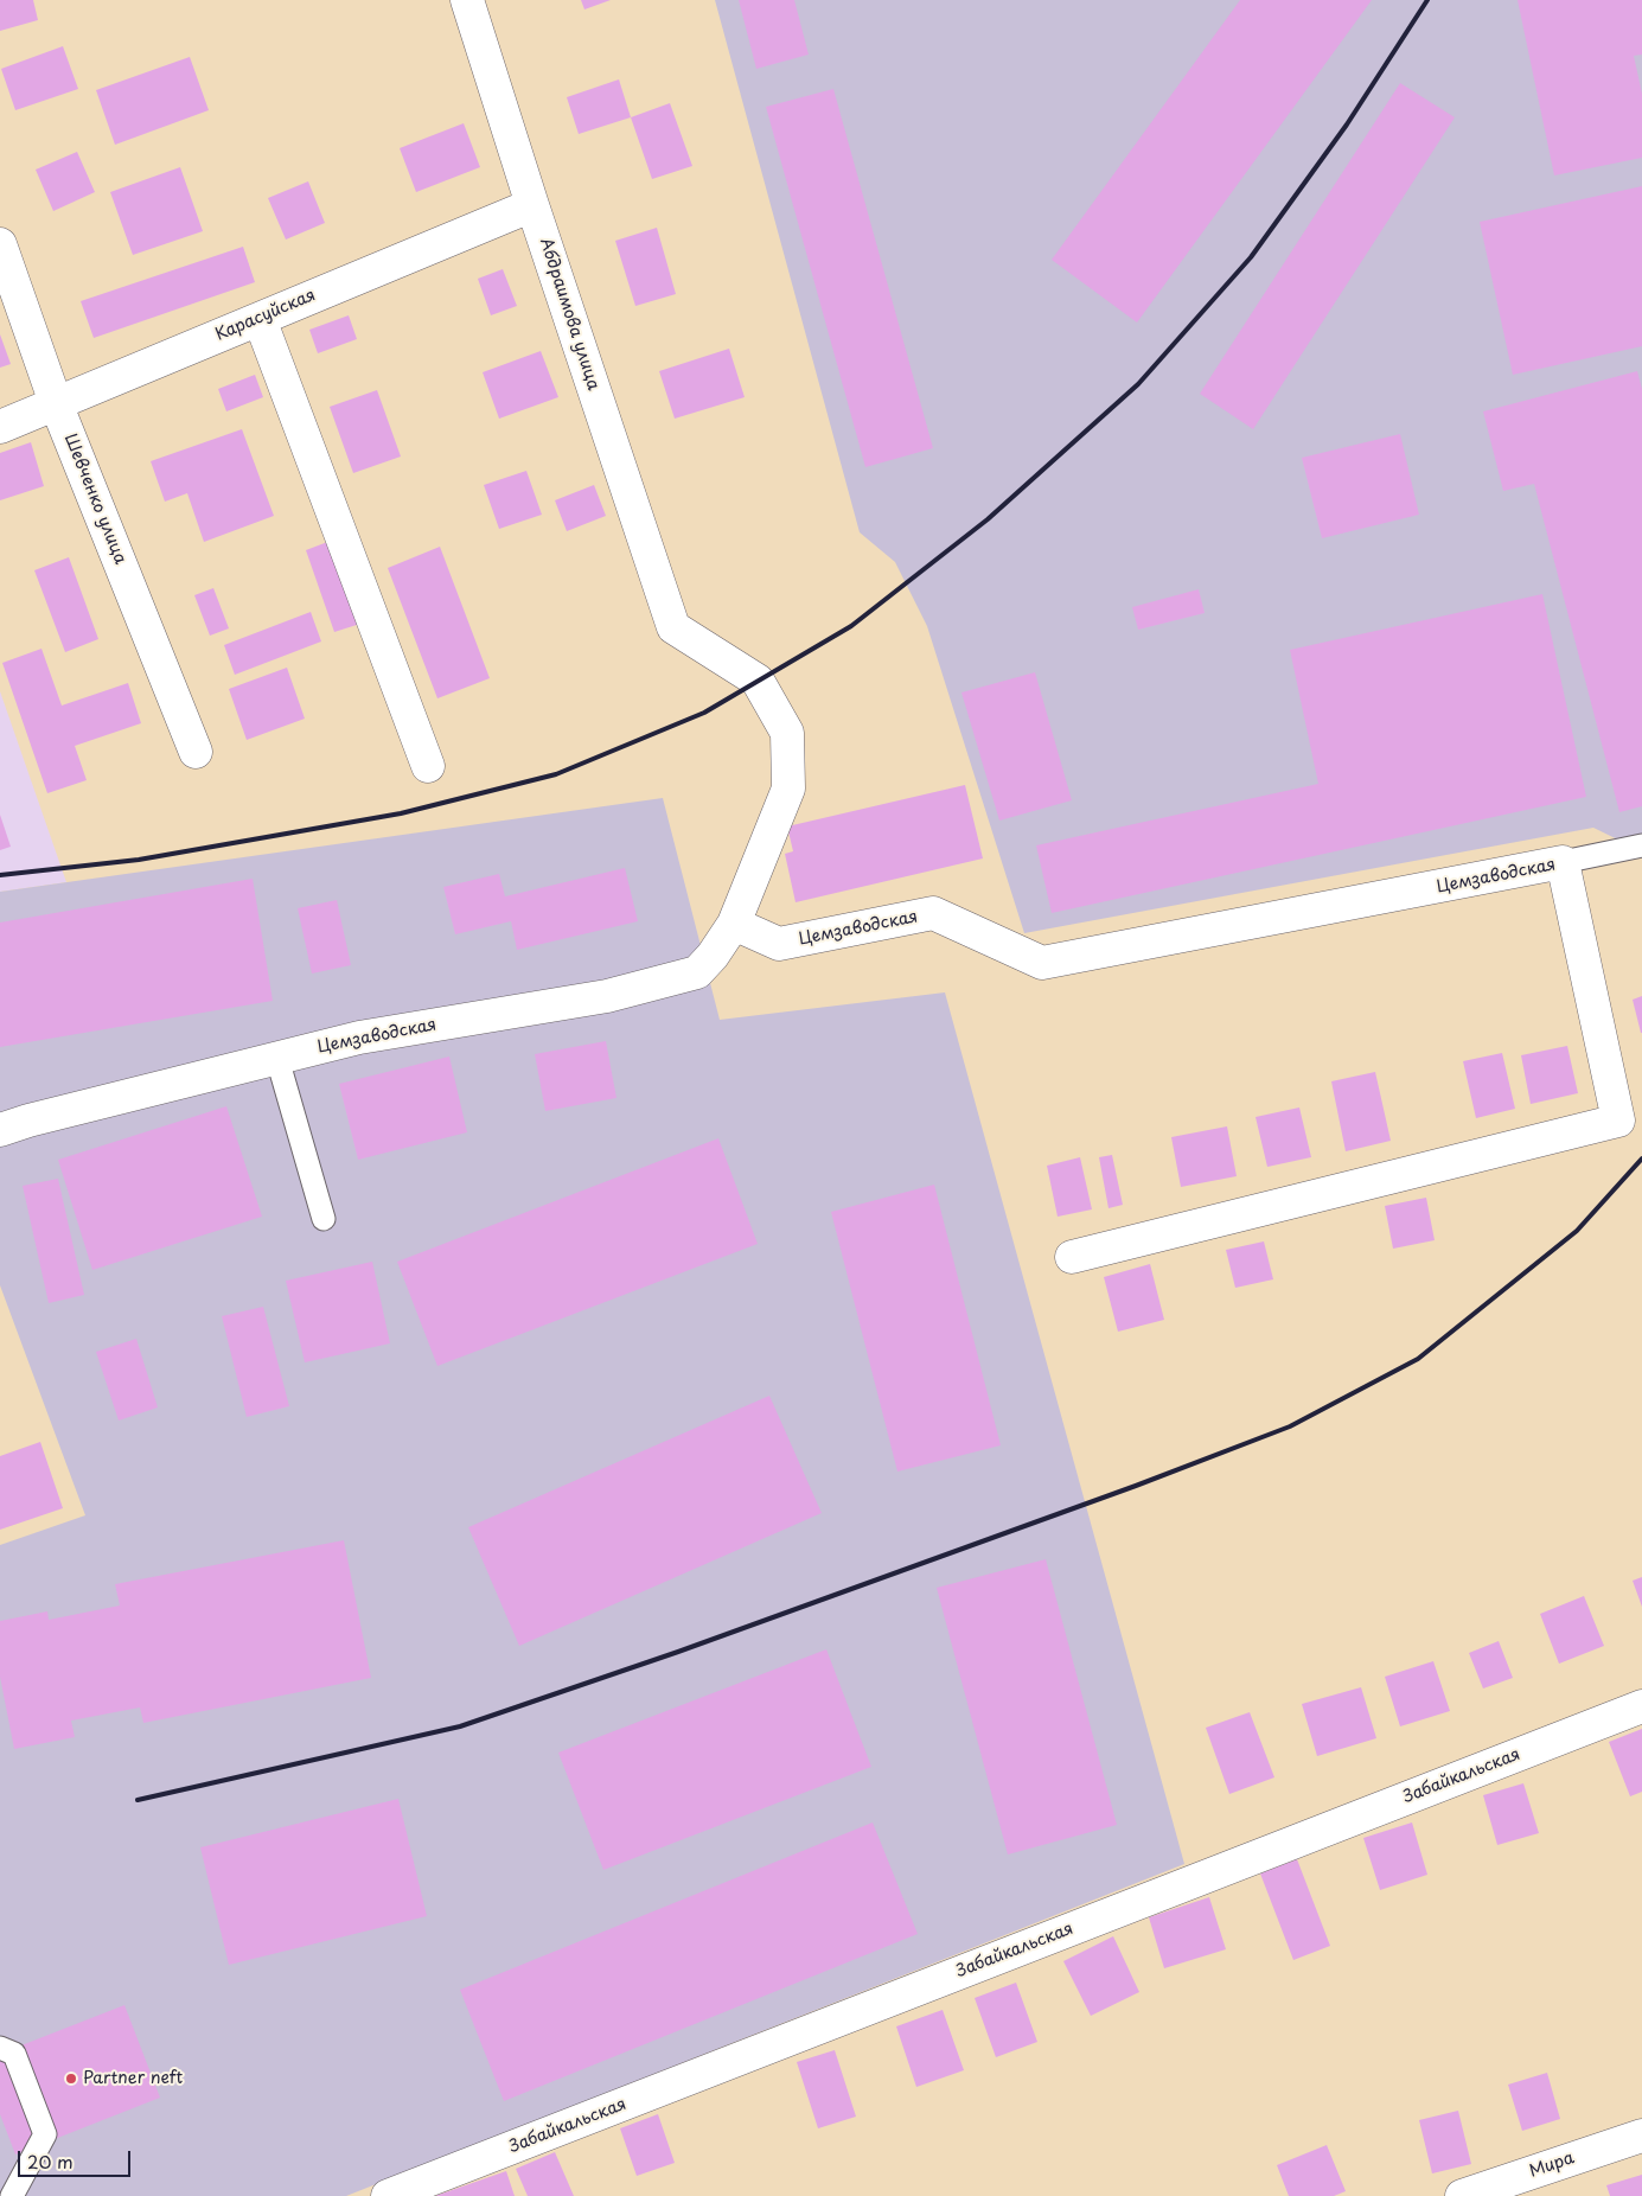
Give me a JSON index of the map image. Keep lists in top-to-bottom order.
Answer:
{
  "streets": {
    "street": [
      "Абдраимова улица",
      "Карасуйская",
      "Шевченко улица",
      "Цемзаводская",
      "Забайкальская",
      "Мира"
    ]
  },
  "crossings": [
    ["Абдраимова улица", "Карасуйская"],
    ["Абдраимова улица", "Цемзаводская"],
    ["Карасуйская", "Шевченко улица"]
  ],
  "places": ["Partner neft"],
  "scale_bar": "20 m"
}
